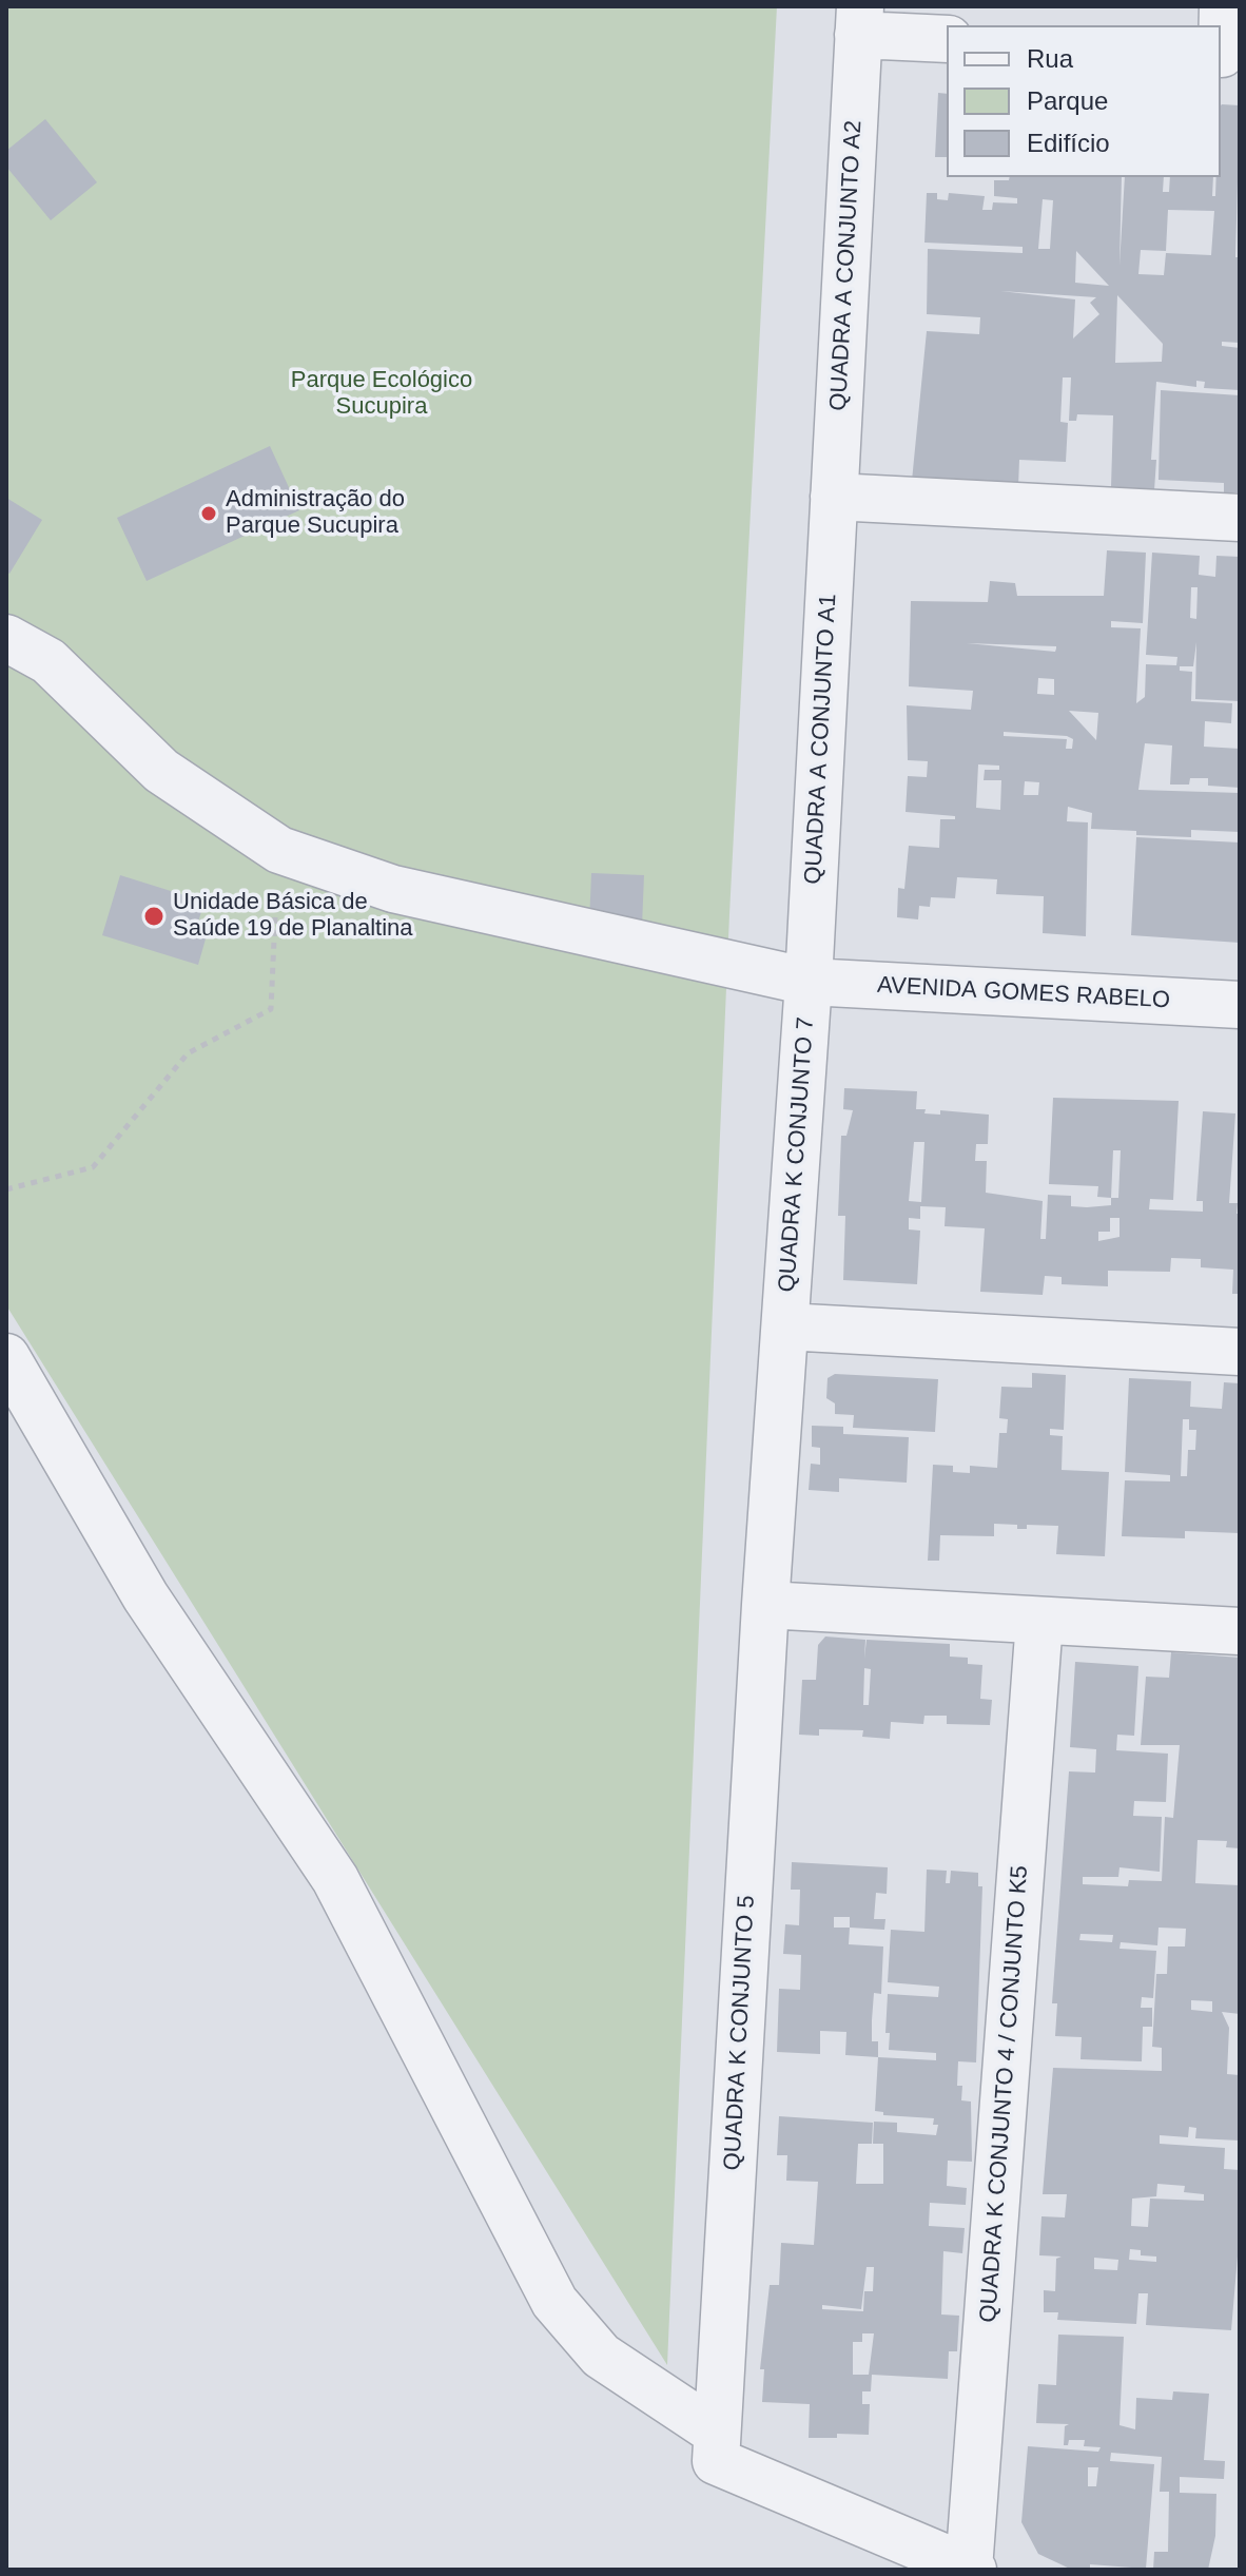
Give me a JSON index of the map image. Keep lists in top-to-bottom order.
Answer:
{
  "streets": {
    "street": [
      "QUADRA A CONJUNTO A2",
      "QUADRA A CONJUNTO A1",
      "AVENIDA GOMES RABELO",
      "QUADRA K CONJUNTO 7",
      "QUADRA K CONJUNTO 5",
      "QUADRA K CONJUNTO 4 / CONJUNTO K5"
    ]
  },
  "crossings": [
    ["QUADRA A CONJUNTO A2", "QUADRA A CONJUNTO A1"],
    ["QUADRA A CONJUNTO A1", "AVENIDA GOMES RABELO"],
    ["QUADRA A CONJUNTO A1", "QUADRA K CONJUNTO 7"],
    ["AVENIDA GOMES RABELO", "QUADRA K CONJUNTO 7"],
    ["QUADRA K CONJUNTO 7", "QUADRA K CONJUNTO 5"]
  ],
  "parks": ["Parque Ecológico Sucupira"],
  "places": ["Administração do Parque Sucupira", "Unidade Básica de Saúde 19 de Planaltina"],
  "legend": ["Rua", "Parque", "Edifício"]
}
